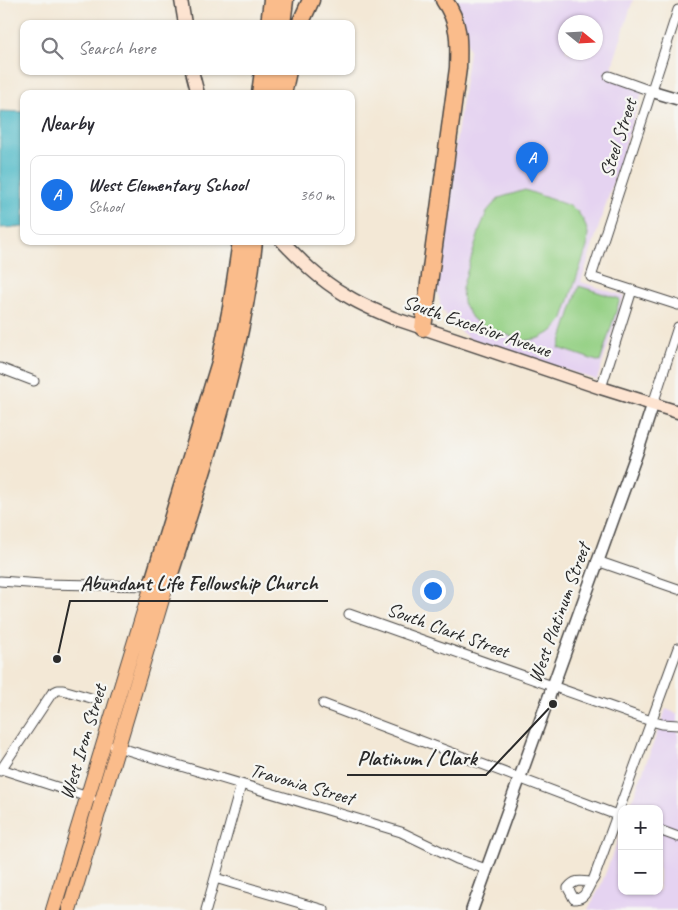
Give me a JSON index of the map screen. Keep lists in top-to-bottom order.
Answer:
{
  "streets": {
    "main road": ["South Excelsior Avenue", "West Iron Street"],
    "street": [
      "Steel Street",
      "West Platinum Street",
      "South Clark Street",
      "Travonia Street"
    ]
  },
  "crossings": [
    ["South Excelsior Avenue", "West Platinum Street"],
    ["West Platinum Street", "South Clark Street"],
    ["West Platinum Street", "Travonia Street"],
    ["West Iron Street", "Travonia Street"]
  ],
  "places": ["Abundant Life Fellowship Church", "Platinum / Clark"],
  "north": "right",
  "page": {
    "search": "Search here",
    "heading": "Nearby",
    "pins": "A",
    "list": [
      {
        "mark": "A",
        "name": "West Elementary School",
        "note": "School",
        "value": "360 m"
      }
    ],
    "map_buttons": ["+", "−"]
  }
}
